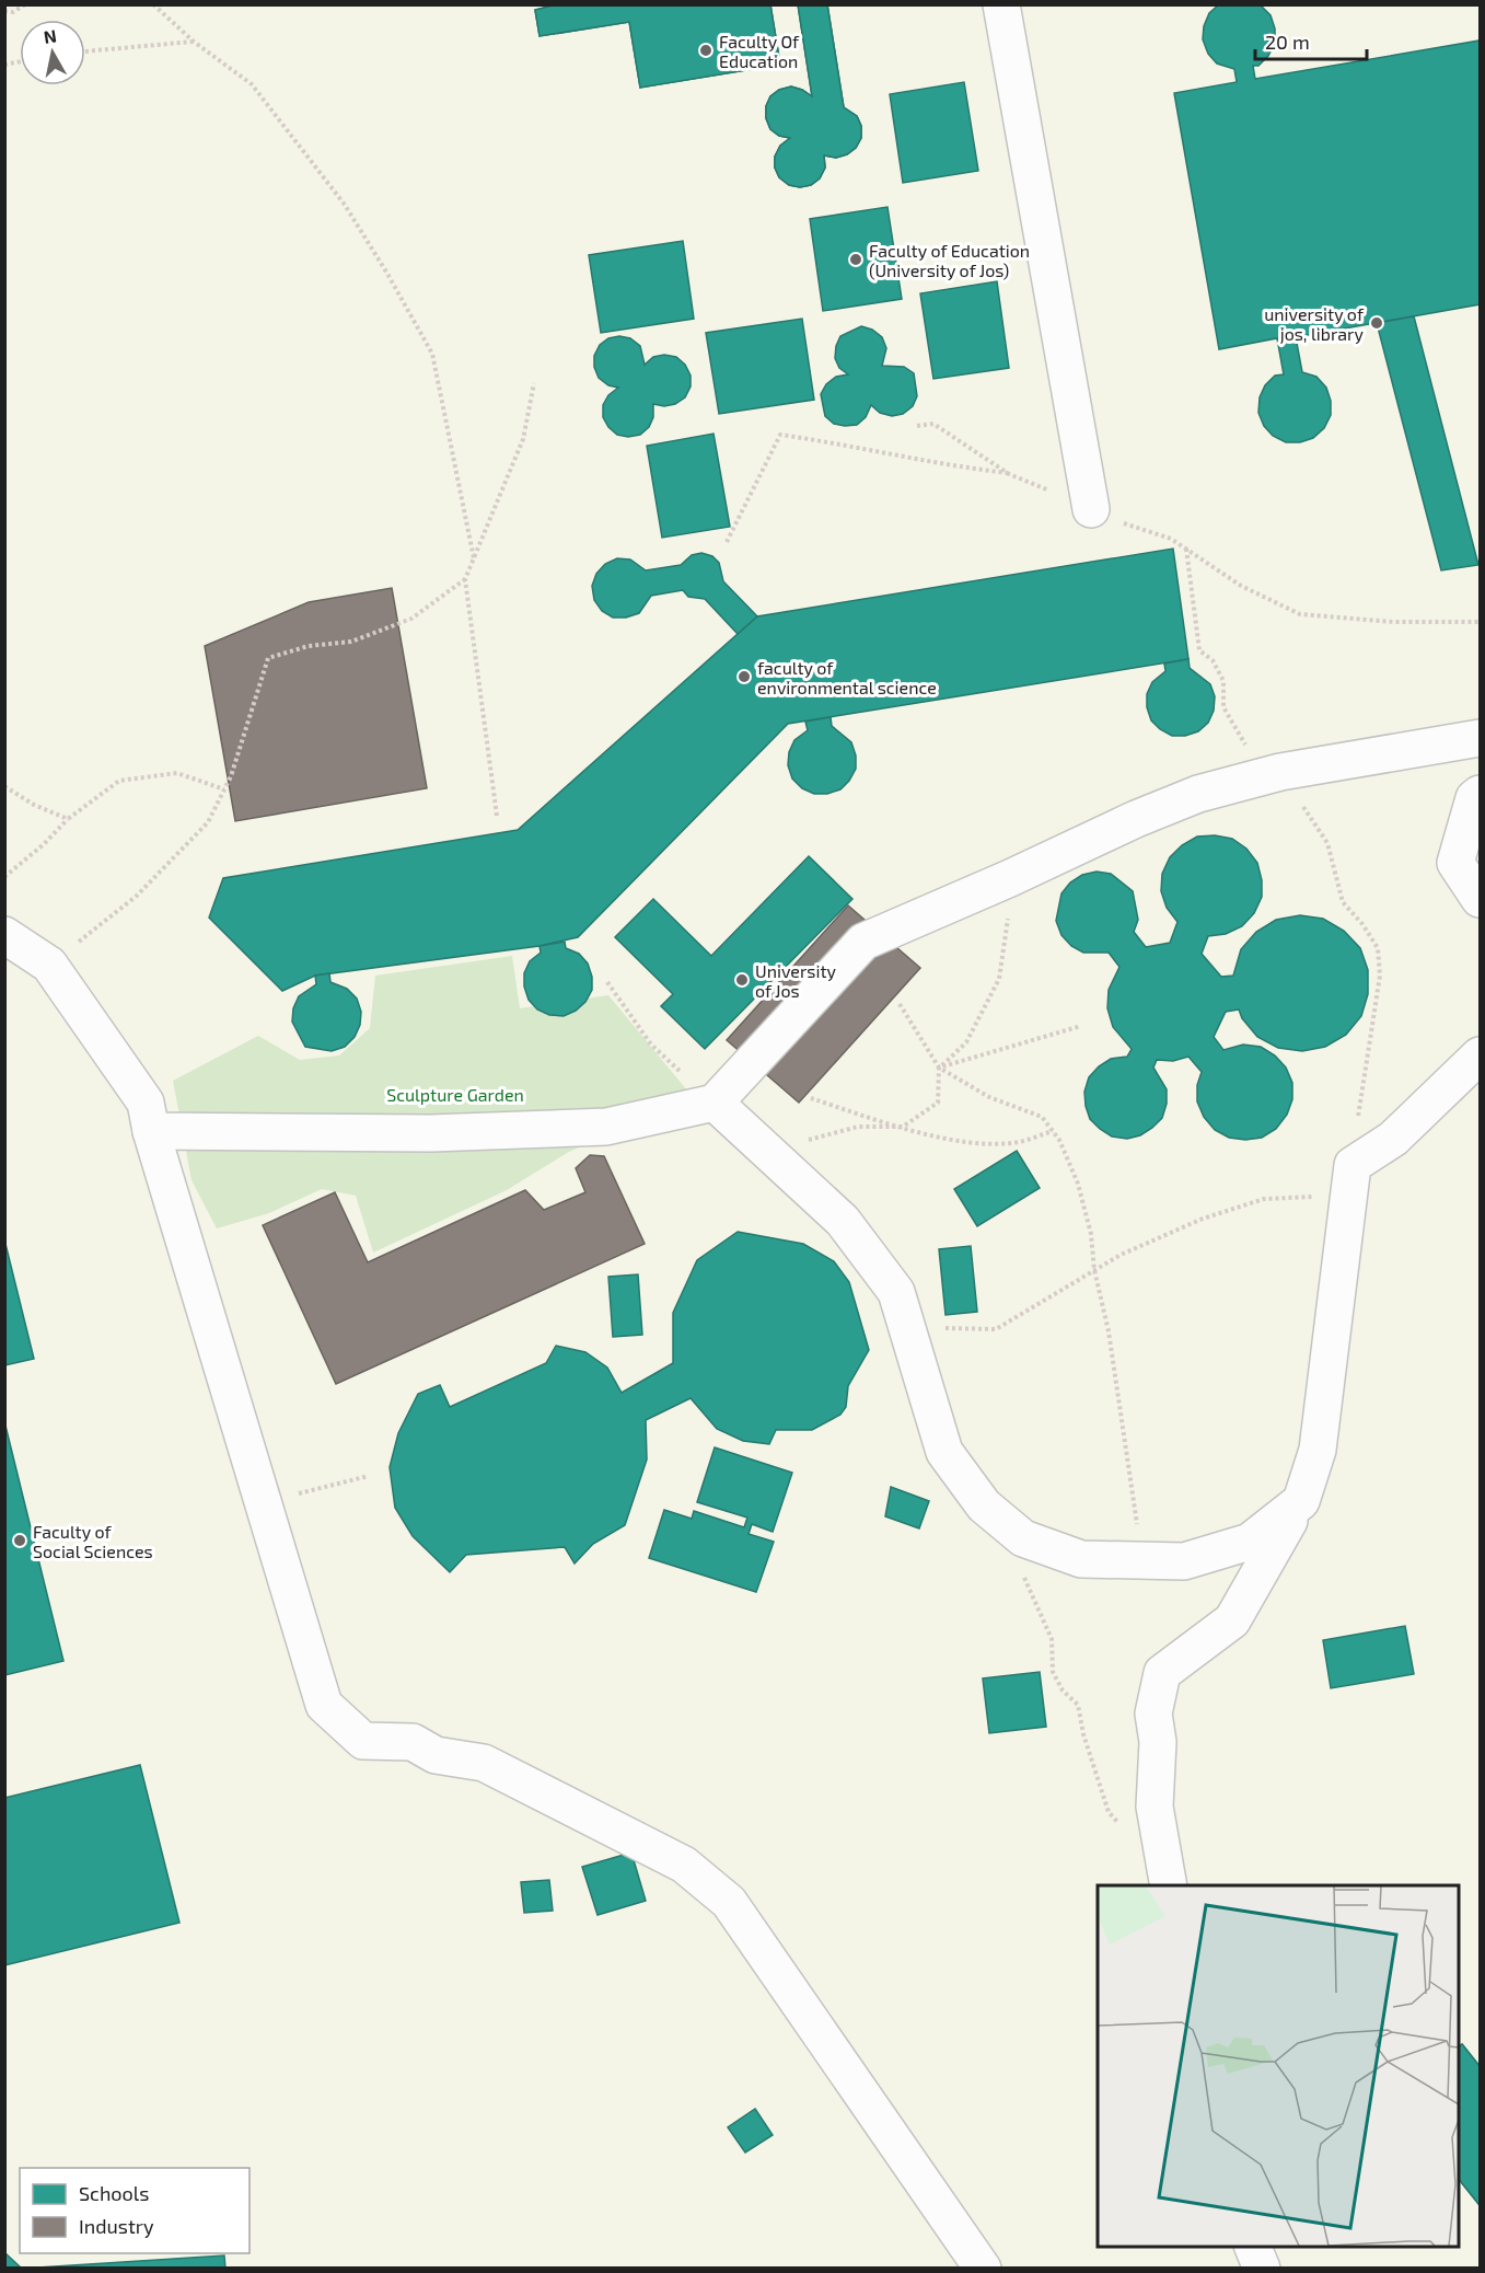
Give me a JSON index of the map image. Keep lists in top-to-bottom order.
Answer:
{
  "parks": ["Sculpture Garden"],
  "places": [
    "Faculty Of Education",
    "Faculty of Education (University of Jos)",
    "university of jos, library",
    "faculty of environmental science",
    "University of Jos",
    "Faculty of Social Sciences"
  ],
  "legend": ["Schools", "Industry"],
  "scale_bar": "20 m",
  "north": "top"
}
